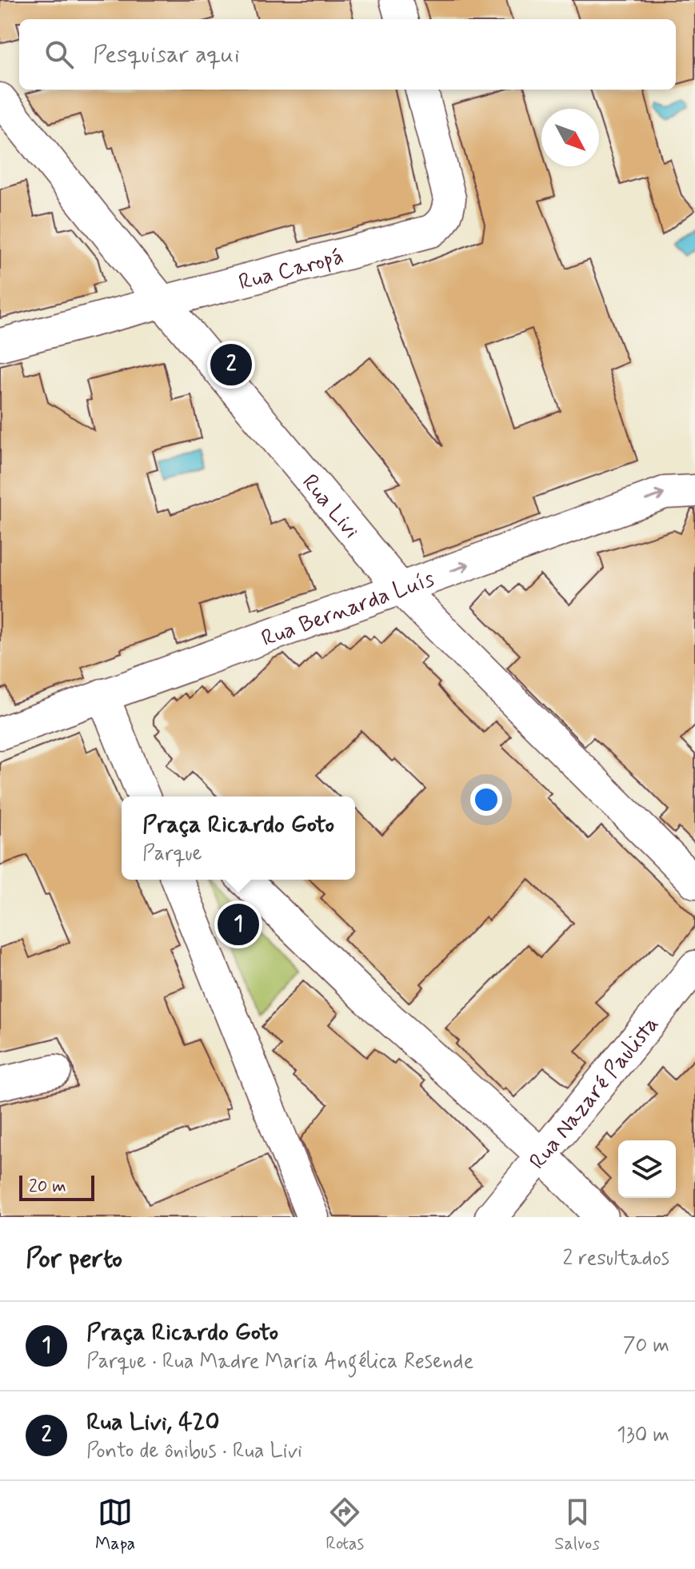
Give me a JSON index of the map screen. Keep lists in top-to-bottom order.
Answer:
{
  "streets": {
    "street": [
      "Rua Caropá",
      "Rua Livi",
      "Rua Bernarda Luís",
      "Rua Nazaré Paulista"
    ]
  },
  "crossings": [
    ["Rua Caropá", "Rua Livi"],
    ["Rua Livi", "Rua Bernarda Luís"]
  ],
  "one_way": ["Rua Bernarda Luís"],
  "scale_bar": "20 m",
  "north": "bottom right",
  "page": {
    "search": "Pesquisar aqui",
    "pins": ["2", "1"],
    "popup": ["Praça Ricardo Goto", "Parque"],
    "scale": "20 m",
    "heading": ["Por perto", "2 resultados"],
    "list": [
      {
        "mark": "1",
        "name": "Praça Ricardo Goto",
        "note": "Parque · Rua Madre Maria Angélica Resende",
        "value": "70 m"
      },
      {
        "mark": "2",
        "name": "Rua Livi, 420",
        "note": "Ponto de ônibus · Rua Livi",
        "value": "130 m"
      }
    ],
    "nav": ["Mapa", "Rotas", "Salvos"]
  }
}
